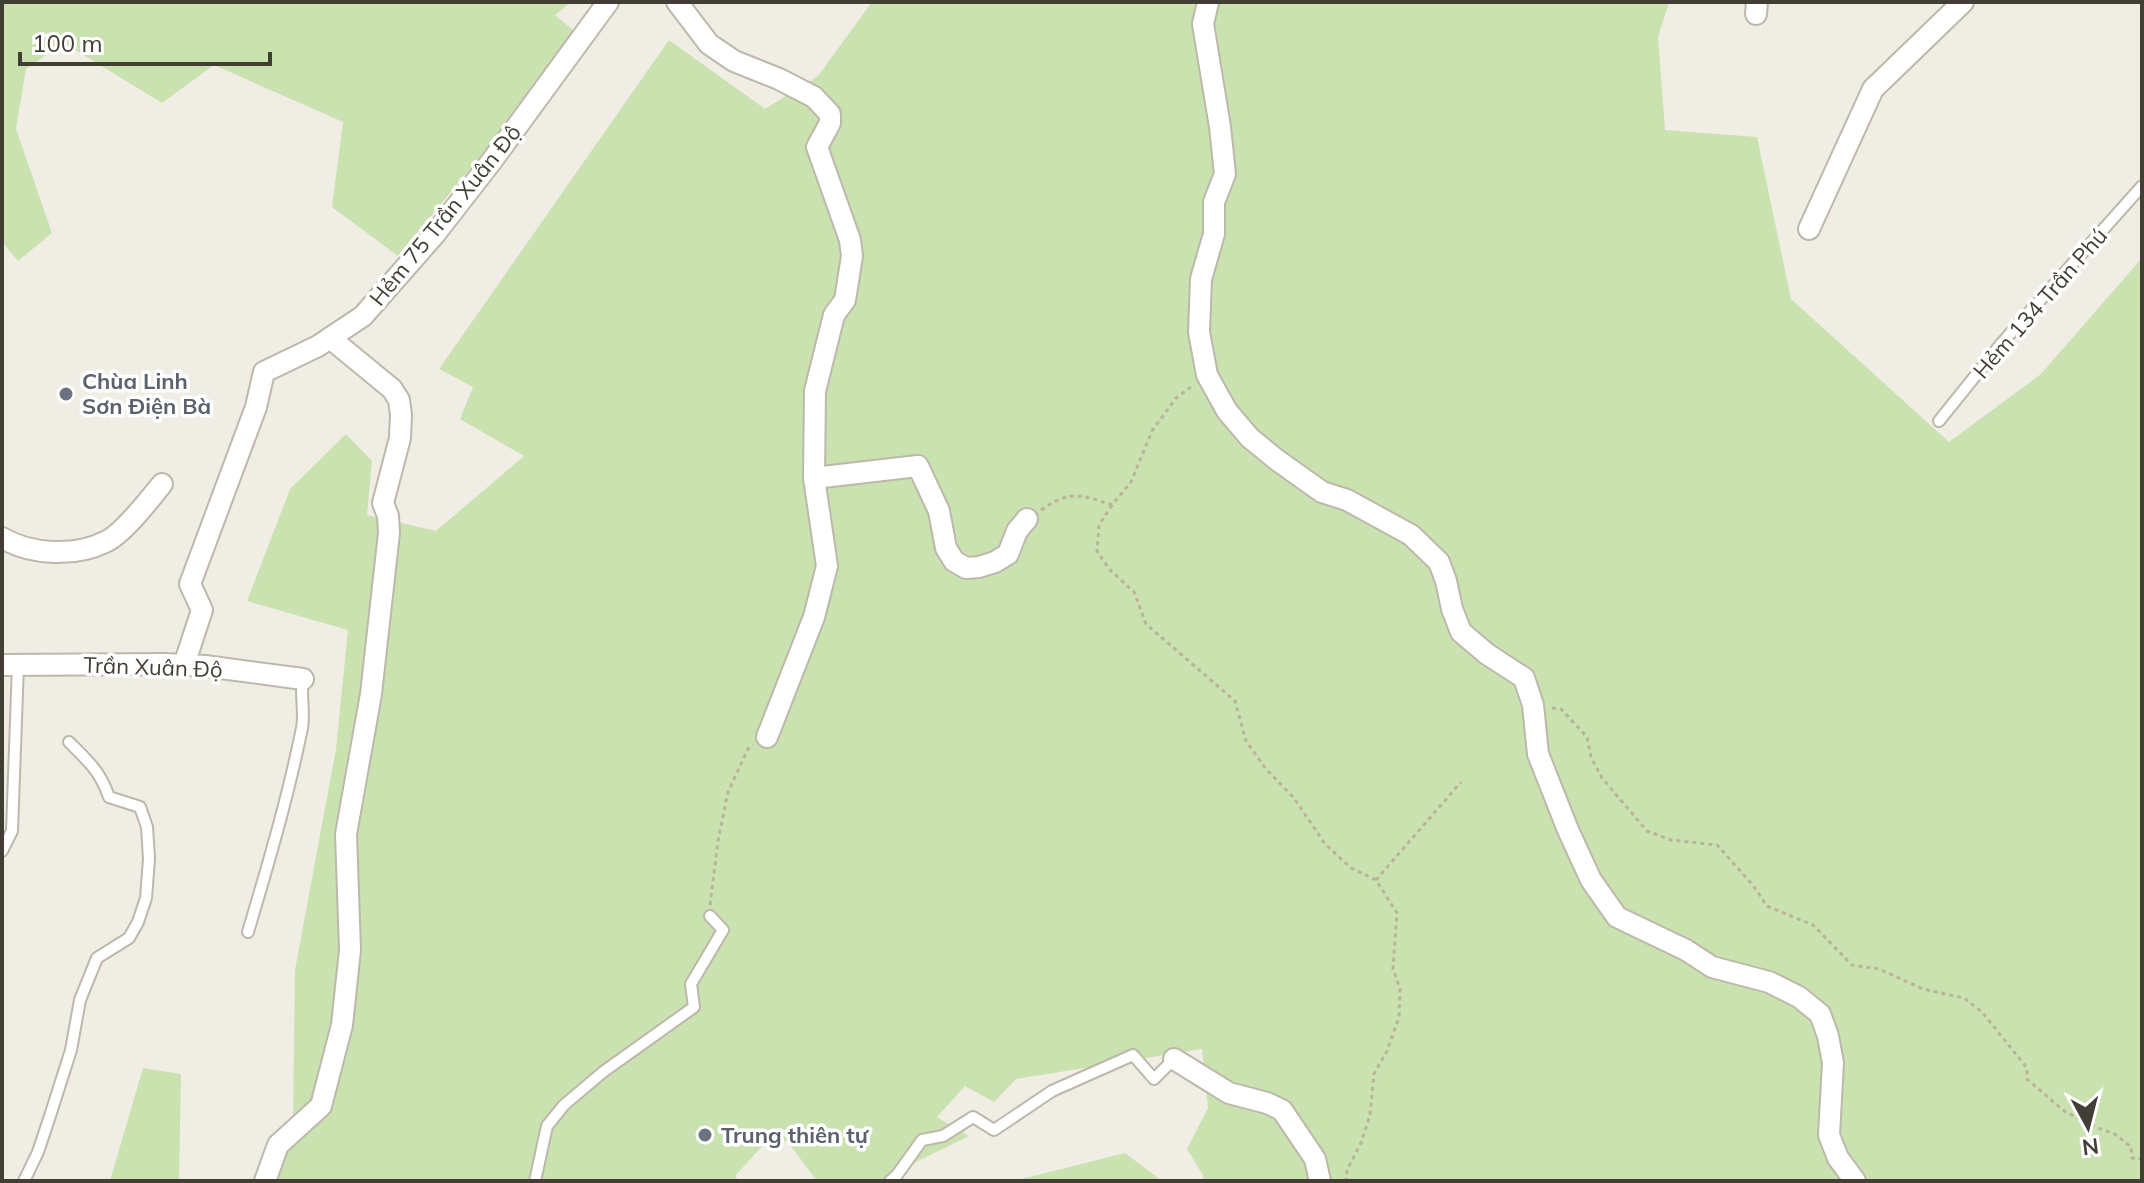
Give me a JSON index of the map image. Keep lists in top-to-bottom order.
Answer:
{
  "streets": {
    "street": ["Hẻm 75 Trần Xuân Độ", "Trần Xuân Độ"],
    "lane": ["Hẻm 134 Trần Phú"]
  },
  "crossings": [
    ["Hẻm 75 Trần Xuân Độ", "Trần Xuân Độ"]
  ],
  "places": ["Chùa Linh Sơn Điện Bà", "Trung thiên tự"],
  "scale_bar": "100 m",
  "north": "bottom"
}
